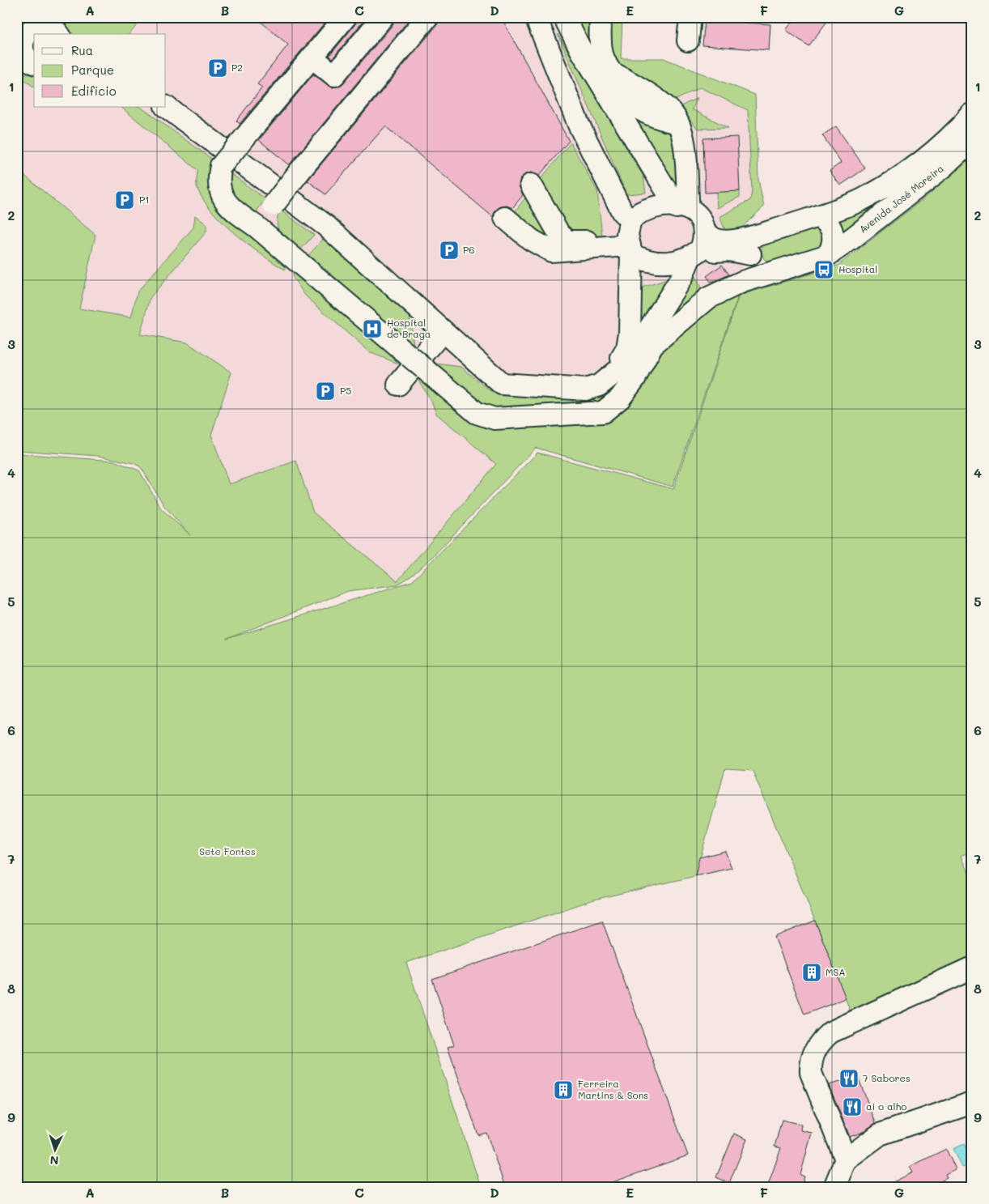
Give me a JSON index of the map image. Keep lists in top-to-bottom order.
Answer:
{
  "streets": {
    "street": ["Avenida José Moreira"]
  },
  "parks": ["Sete Fontes"],
  "places": {
    "parking": [
      "P2",
      "P1",
      "P6",
      "P5"
    ],
    "bus stop": ["Hospital"],
    "hospital": ["Hospital de Braga"],
    "building": ["MSA", "Ferreira Martins & Sons"],
    "restaurant": ["7 Sabores", "ai o alho"]
  },
  "legend": ["Rua", "Parque", "Edifício"],
  "north": "bottom",
  "grid": {
    "columns": [
      "A",
      "B",
      "C",
      "D",
      "E",
      "F",
      "G"
    ],
    "rows": [
      "1",
      "2",
      "3",
      "4",
      "5",
      "6",
      "7",
      "8",
      "9"
    ]
  }
}
